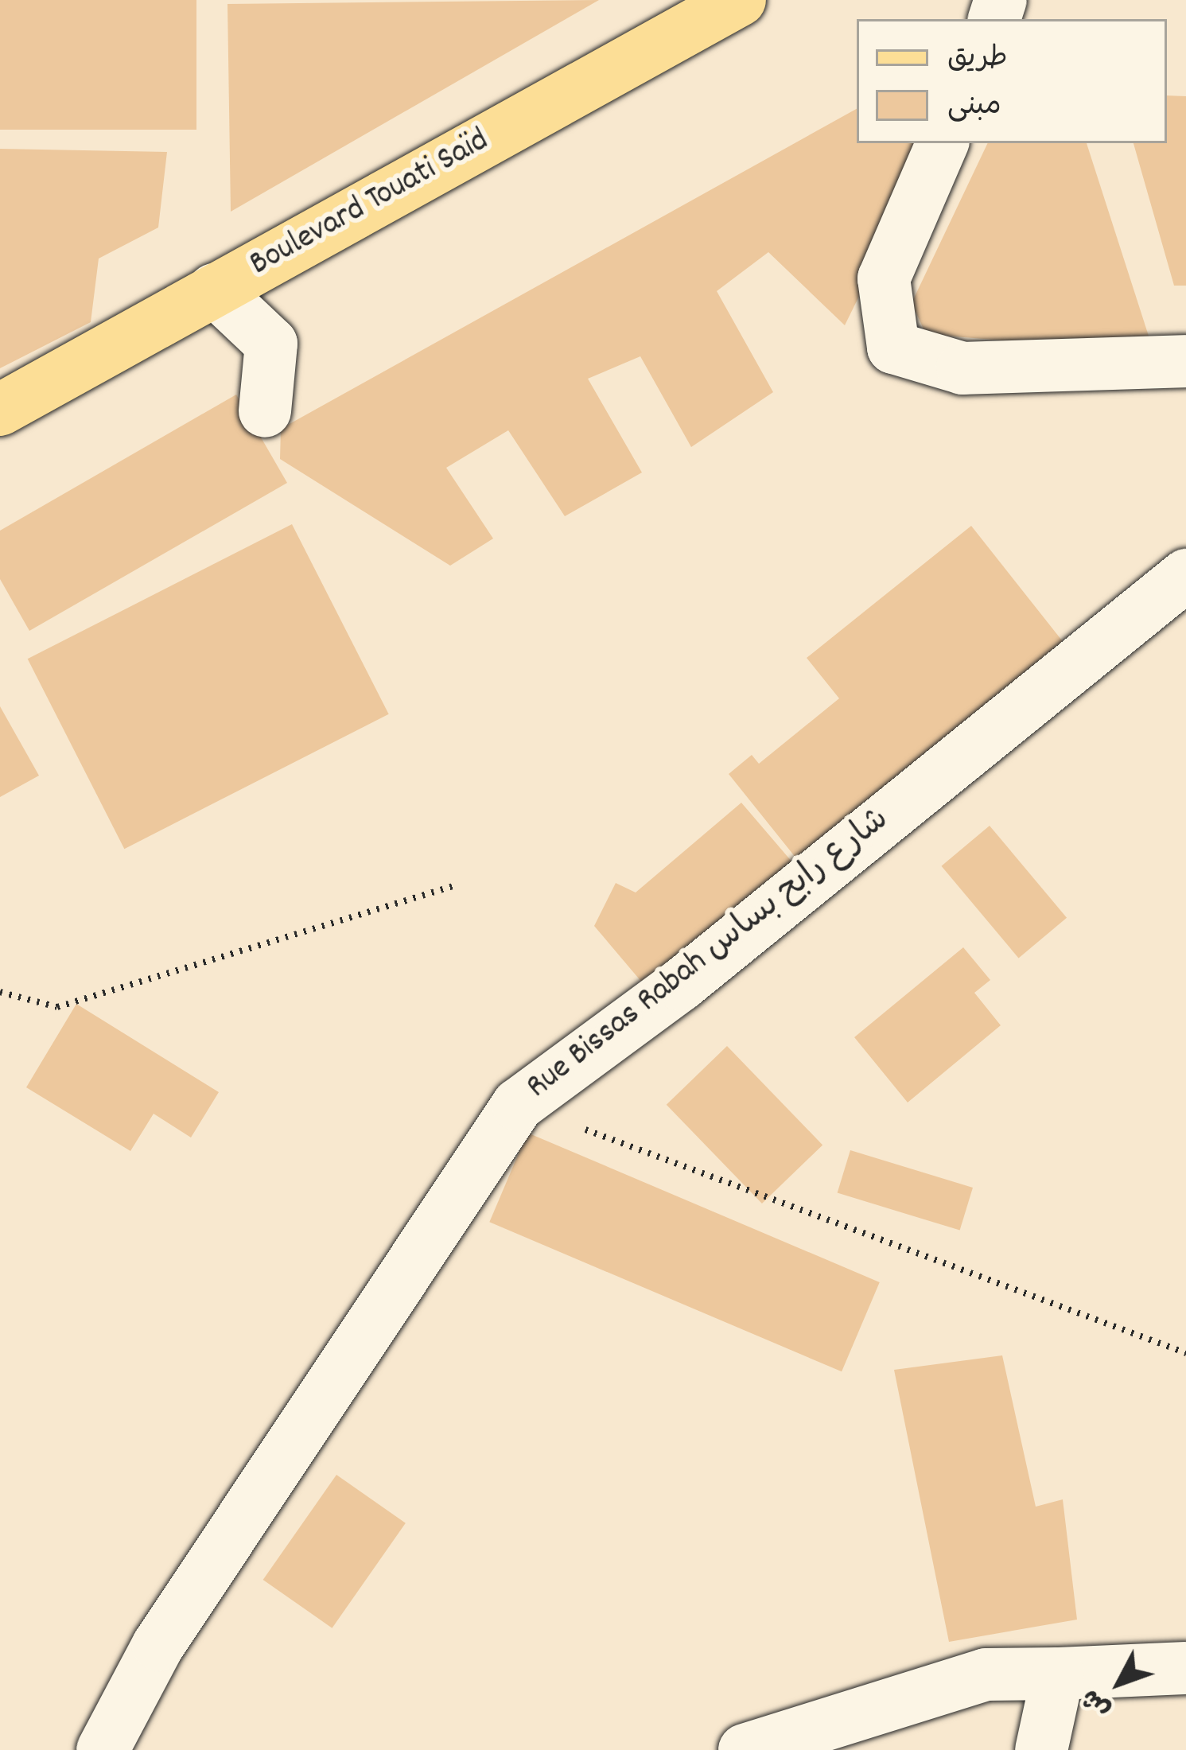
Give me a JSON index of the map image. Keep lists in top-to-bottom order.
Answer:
{
  "streets": {
    "main road": ["Boulevard Touati Saïd"],
    "street": ["Rue Bissas Rabah شارع رابح بساس"]
  },
  "legend": ["طريق", "مبنى"],
  "north": "bottom left"
}
